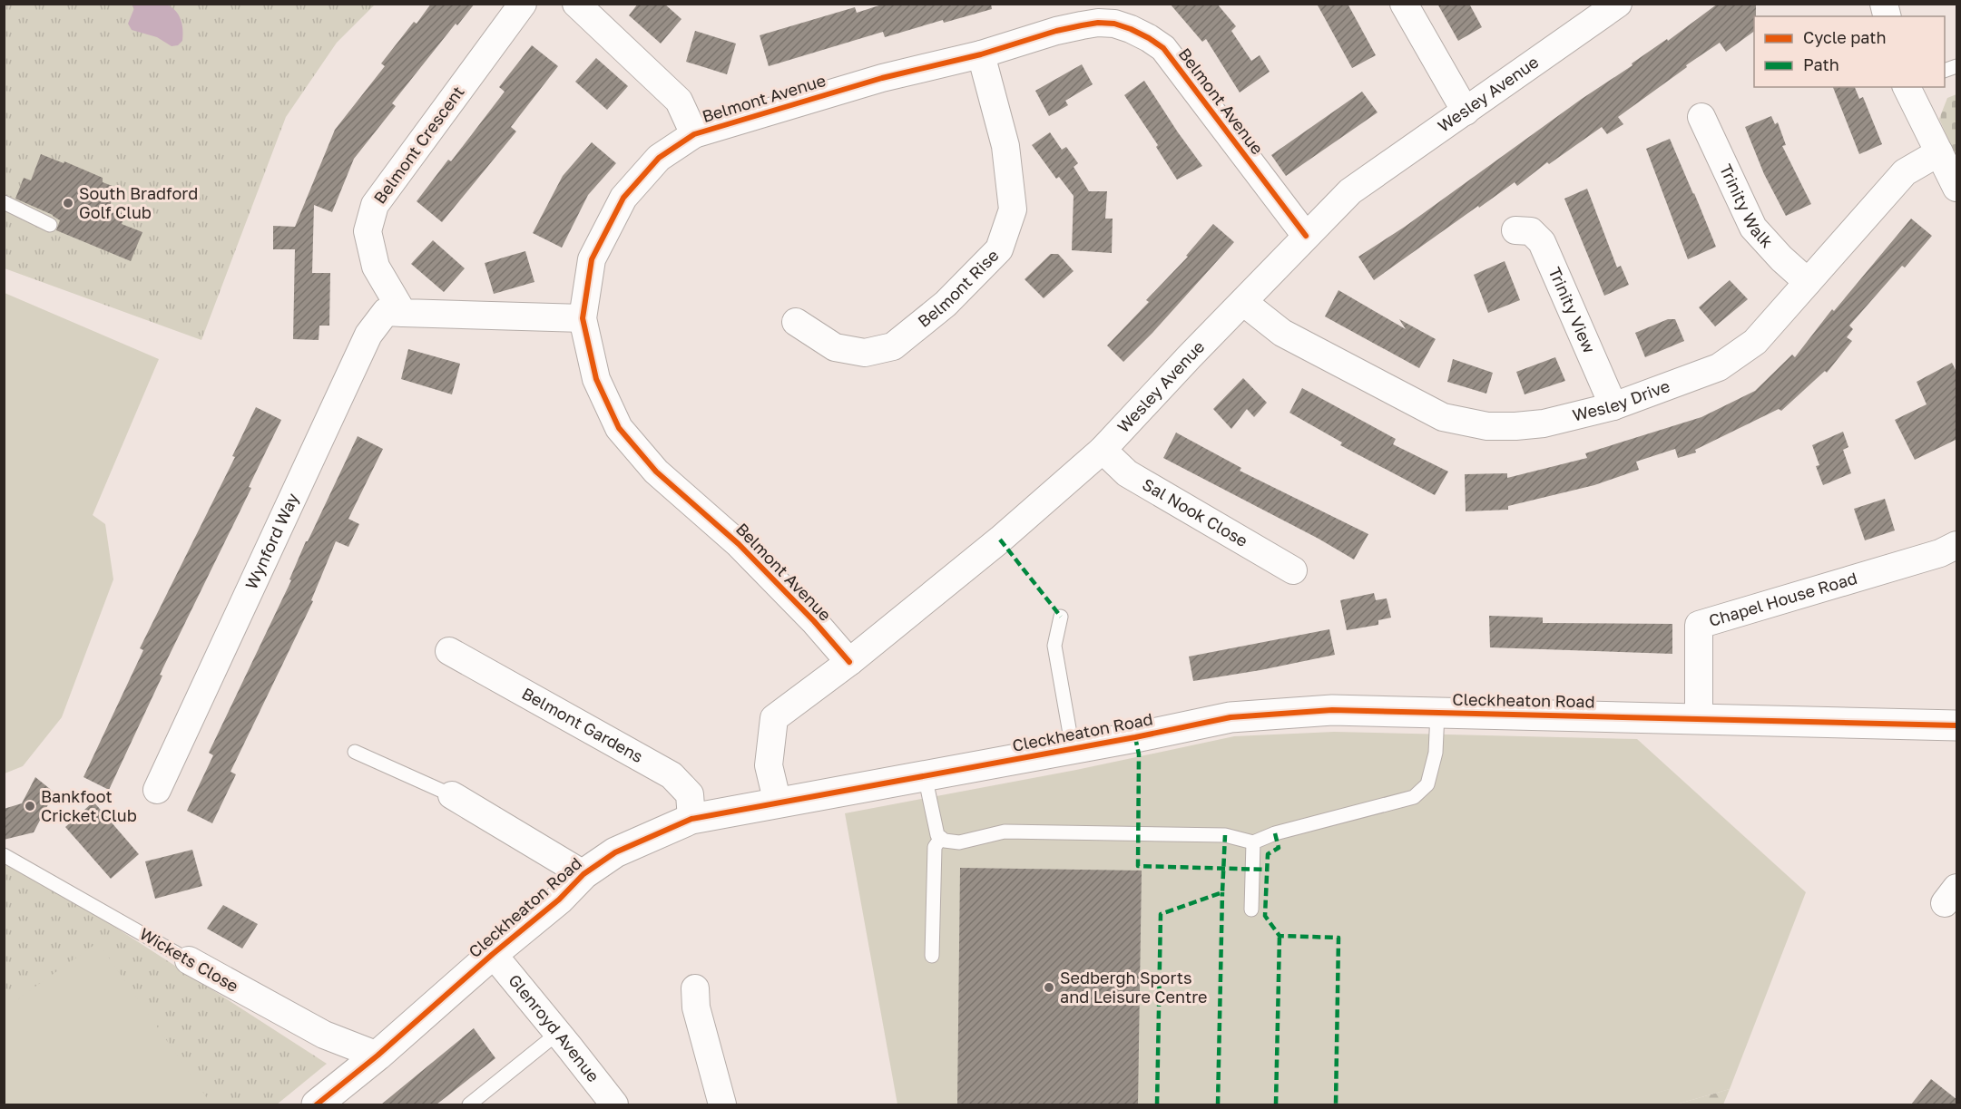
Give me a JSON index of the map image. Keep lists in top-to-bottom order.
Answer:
{
  "streets": {
    "street": [
      "Wesley Avenue",
      "Belmont Avenue",
      "Belmont Crescent",
      "Trinity Walk",
      "Belmont Rise",
      "Trinity View",
      "Wesley Drive",
      "Sal Nook Close",
      "Wynford Way",
      "Chapel House Road",
      "Cleckheaton Road",
      "Belmont Gardens",
      "Wickets Close",
      "Glenroyd Avenue"
    ]
  },
  "crossings": [
    ["Wesley Avenue", "Belmont Avenue"],
    ["Wesley Avenue", "Wesley Drive"],
    ["Wesley Avenue", "Sal Nook Close"],
    ["Wesley Avenue", "Cleckheaton Road"],
    ["Belmont Avenue", "Belmont Rise"],
    ["Belmont Crescent", "Wynford Way"],
    ["Trinity Walk", "Wesley Drive"],
    ["Trinity View", "Wesley Drive"],
    ["Chapel House Road", "Cleckheaton Road"],
    ["Cleckheaton Road", "Belmont Gardens"],
    ["Cleckheaton Road", "Wickets Close"],
    ["Cleckheaton Road", "Glenroyd Avenue"]
  ],
  "places": ["South Bradford Golf Club", "Bankfoot Cricket Club", "Sedbergh Sports and Leisure Centre"],
  "legend": ["Cycle path", "Path"]
}
